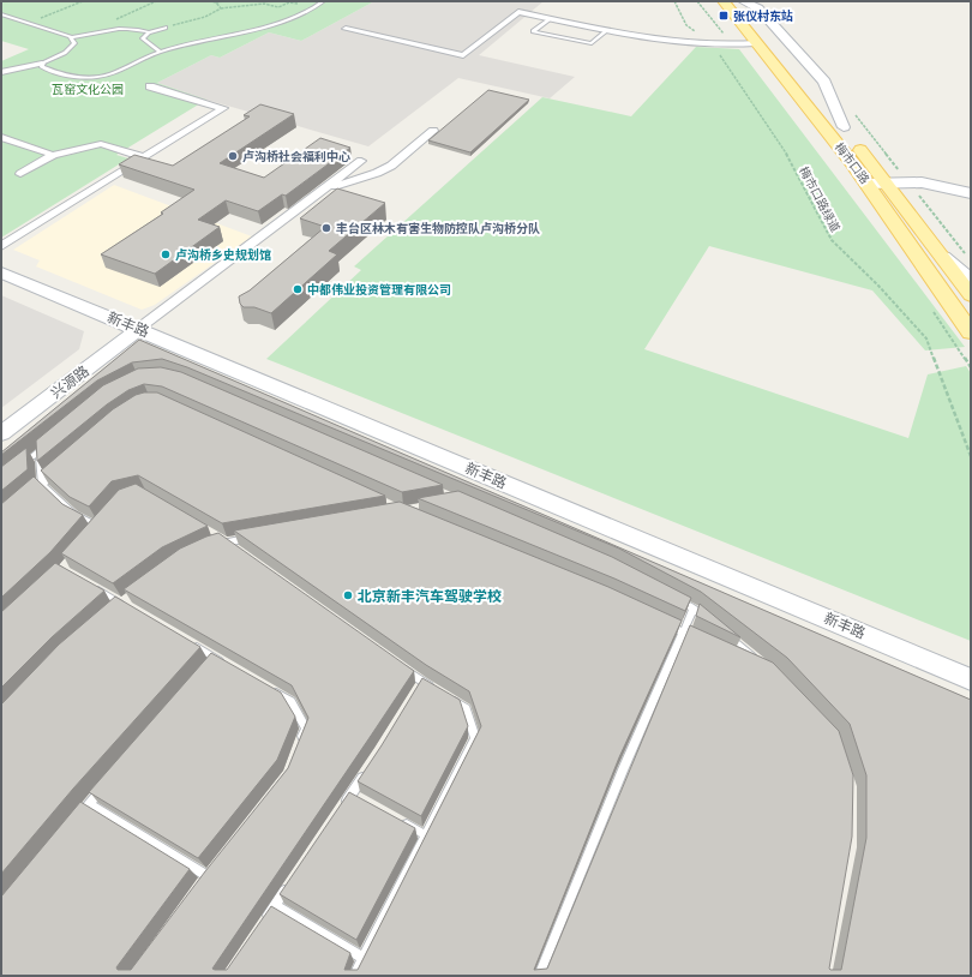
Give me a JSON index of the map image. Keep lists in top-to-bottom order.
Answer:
{
  "streets": {
    "main road": ["梅市口路"],
    "street": ["新丰路", "兴源路"],
    "path": ["梅市口路绿道"]
  },
  "crossings": [
    ["新丰路", "兴源路"]
  ],
  "parks": ["瓦窑文化公园"],
  "places": {
    "transit": ["张仪村东站"],
    "other": [
      "卢沟桥社会福利中心",
      "丰台区林木有害生物防控队卢沟桥分队",
      "卢沟桥乡史规划馆",
      "中都伟业投资管理有限公司",
      "北京新丰汽车驾驶学校"
    ]
  }
}
